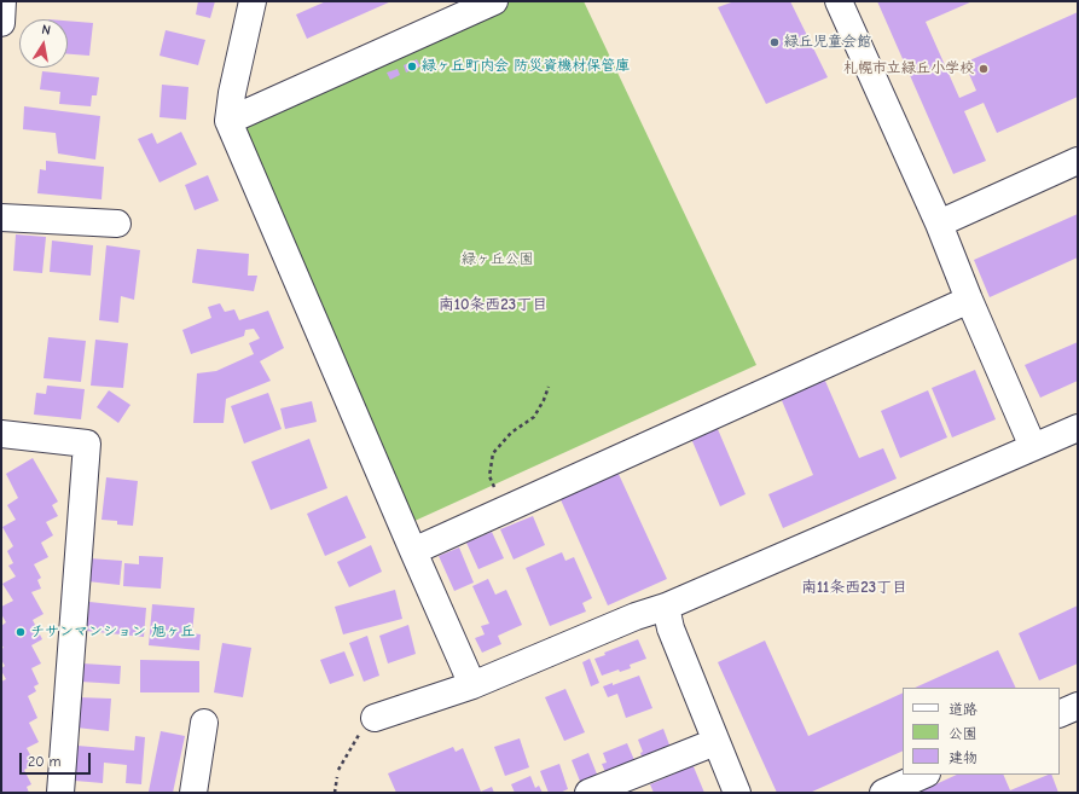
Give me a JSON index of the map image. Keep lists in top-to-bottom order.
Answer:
{
  "districts": ["南10条西23丁目", "南11条西23丁目"],
  "parks": ["緑ヶ丘公園"],
  "places": [
    "緑丘児童会館",
    "緑ヶ丘町内会 防災資機材保管庫",
    "札幌市立緑丘小学校",
    "チサンマンション 旭ヶ丘"
  ],
  "legend": ["道路", "公園", "建物"],
  "scale_bar": "20 m",
  "north": "top"
}
